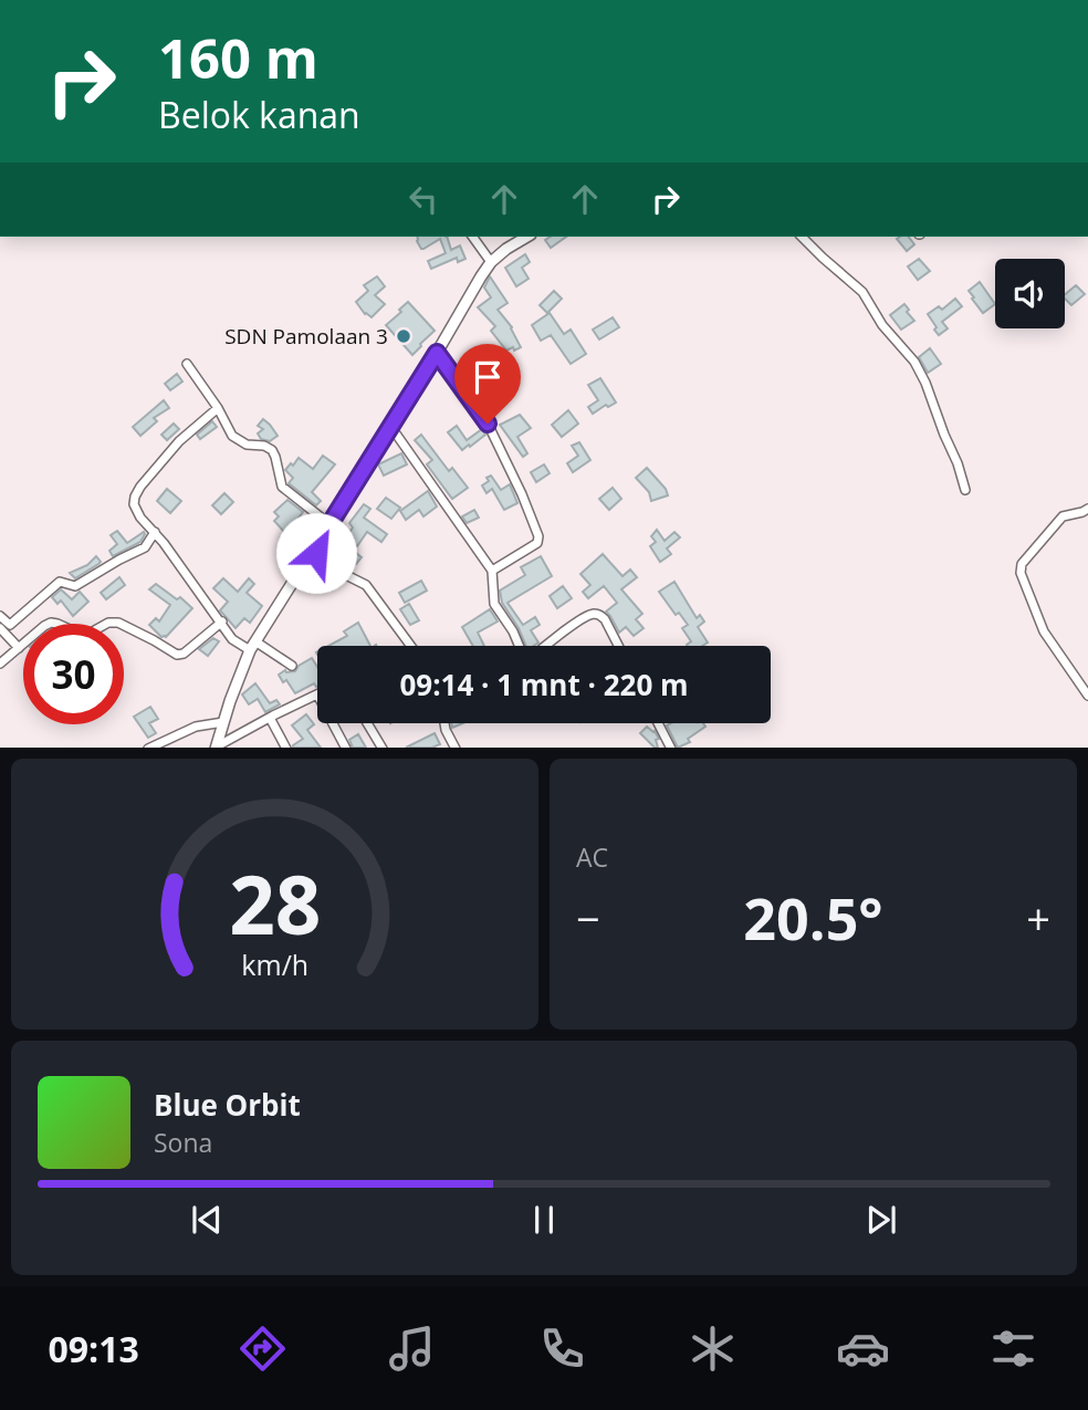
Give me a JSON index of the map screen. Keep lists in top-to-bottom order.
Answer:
{
  "places": ["SDN Pamolaan 3"],
  "page": {
    "turn": ["160 m", "Belok kanan"],
    "limit": "30",
    "trip": "09:14 · 1 mnt · 220 m",
    "tile": "AC",
    "heat": ["−", "20.5°", "+"],
    "song": ["Blue Orbit", "Sona"],
    "tabs": "09:13",
    "gauge": ["28", "km/h"]
  }
}
